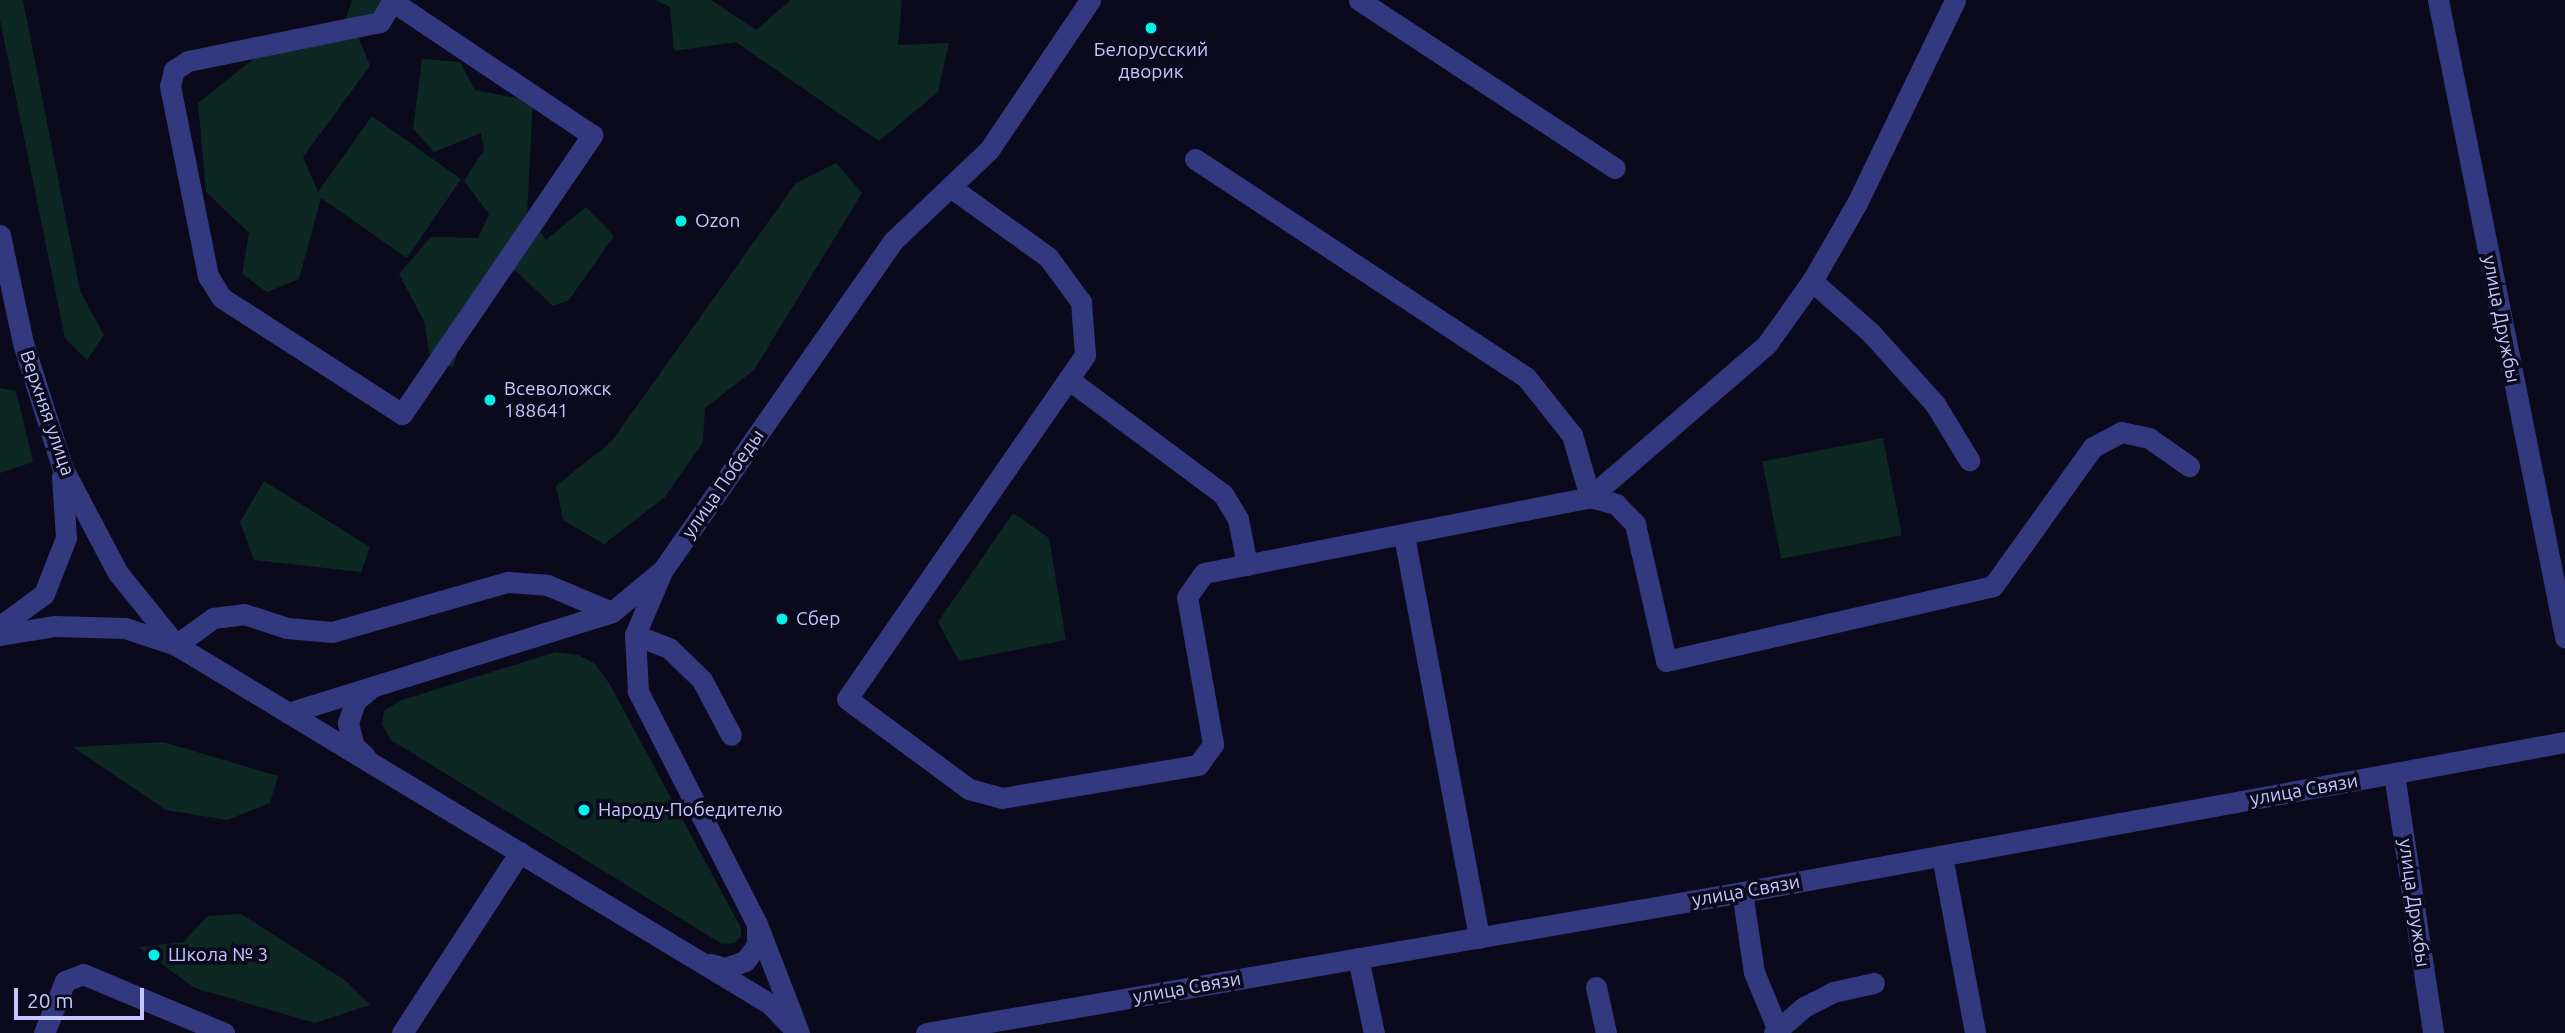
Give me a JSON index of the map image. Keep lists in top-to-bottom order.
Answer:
{
  "streets": {
    "street": [
      "улица Дружбы",
      "Верхняя улица",
      "улица Победы",
      "улица Связи"
    ]
  },
  "crossings": [
    ["улица Дружбы", "улица Связи"]
  ],
  "places": [
    "Белорусский дворик",
    "Ozon",
    "Всеволожск 188641",
    "Сбер",
    "Народу-Победителю",
    "Школа № 3"
  ],
  "scale_bar": "20 m"
}
